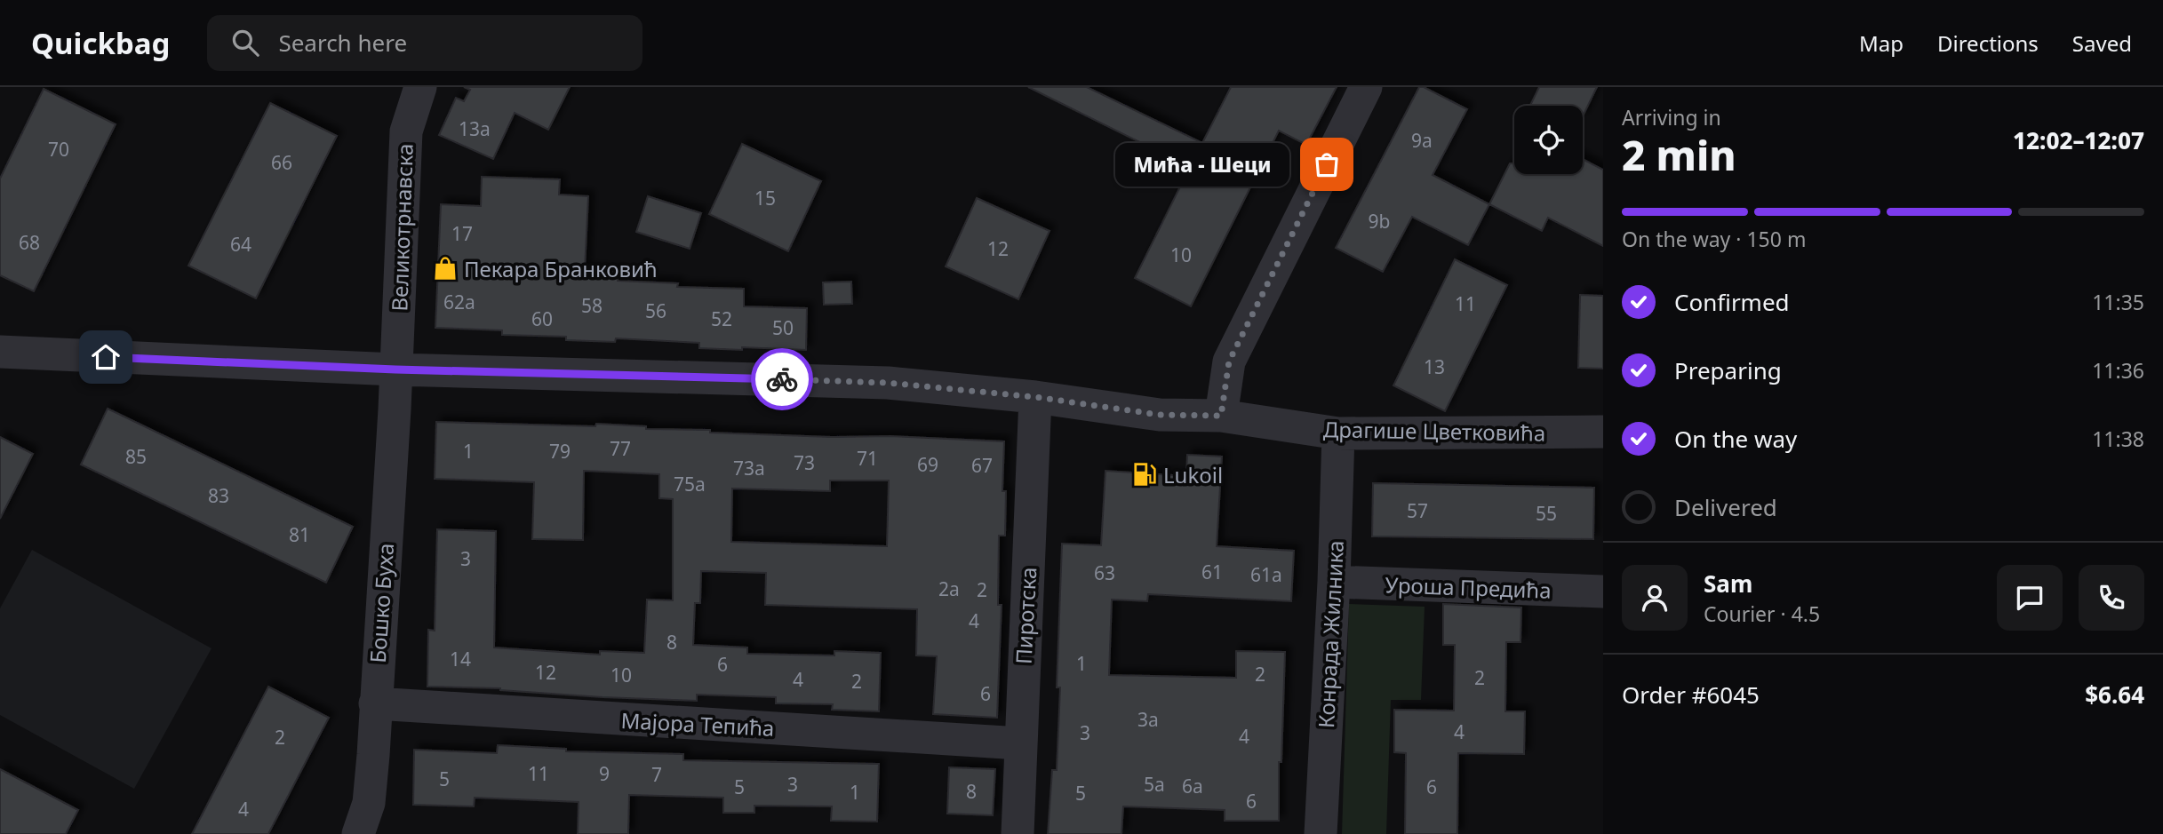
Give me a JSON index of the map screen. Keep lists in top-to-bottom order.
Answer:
{
  "streets": {
    "street": [
      "Великотрнавска",
      "Драгише Цветковића",
      "Уроша Предића",
      "Бошко Буха",
      "Пиротска",
      "Конрада Жилника",
      "Мајора Тепића"
    ]
  },
  "crossings": [
    ["Великотрнавска", "Драгише Цветковића"],
    ["Великотрнавска", "Бошко Буха"],
    ["Драгише Цветковића", "Бошко Буха"],
    ["Драгише Цветковића", "Пиротска"],
    ["Драгише Цветковића", "Конрада Жилника"],
    ["Уроша Предића", "Конрада Жилника"],
    ["Бошко Буха", "Мајора Тепића"],
    ["Пиротска", "Мајора Тепића"]
  ],
  "places": {
    "other": ["Мића - Шеци"],
    "shop": ["Пекара Бранковић"],
    "fuel station": ["Lukoil"]
  },
  "house_numbers": [
    "13a",
    "9a",
    "70",
    "66",
    "15",
    "9b",
    "17",
    "68",
    "64",
    "12",
    "10",
    "62a",
    "11",
    "58",
    "56",
    "60",
    "52",
    "50",
    "13",
    "77",
    "1",
    "79",
    "85",
    "71",
    "73",
    "69",
    "67",
    "73a",
    "75a",
    "83",
    "57",
    "55",
    "81",
    "3",
    "61",
    "63",
    "61a",
    "2a",
    "2",
    "4",
    "8",
    "14",
    "1",
    "6",
    "12",
    "2",
    "10",
    "2",
    "4",
    "2",
    "6",
    "3a",
    "4",
    "3",
    "4",
    "2",
    "11",
    "9",
    "7",
    "5",
    "3",
    "5a",
    "6a",
    "5",
    "6",
    "8",
    "1",
    "5",
    "6",
    "4"
  ],
  "page": {
    "header": "Quickbag",
    "search": "Search here",
    "nav": ["Map", "Directions", "Saved"],
    "heading": ["2 min", "Arriving in", "12:02–12:07"],
    "panel": [
      "Sam",
      "Courier · 4.5",
      "Order #6045",
      "$6.64"
    ],
    "bubble": "Мића - Шеци",
    "bar": "On the way · 150 m",
    "list": [
      ["Confirmed", "11:35"],
      ["Preparing", "11:36"],
      ["On the way", "11:38"],
      "Delivered"
    ]
  }
}
